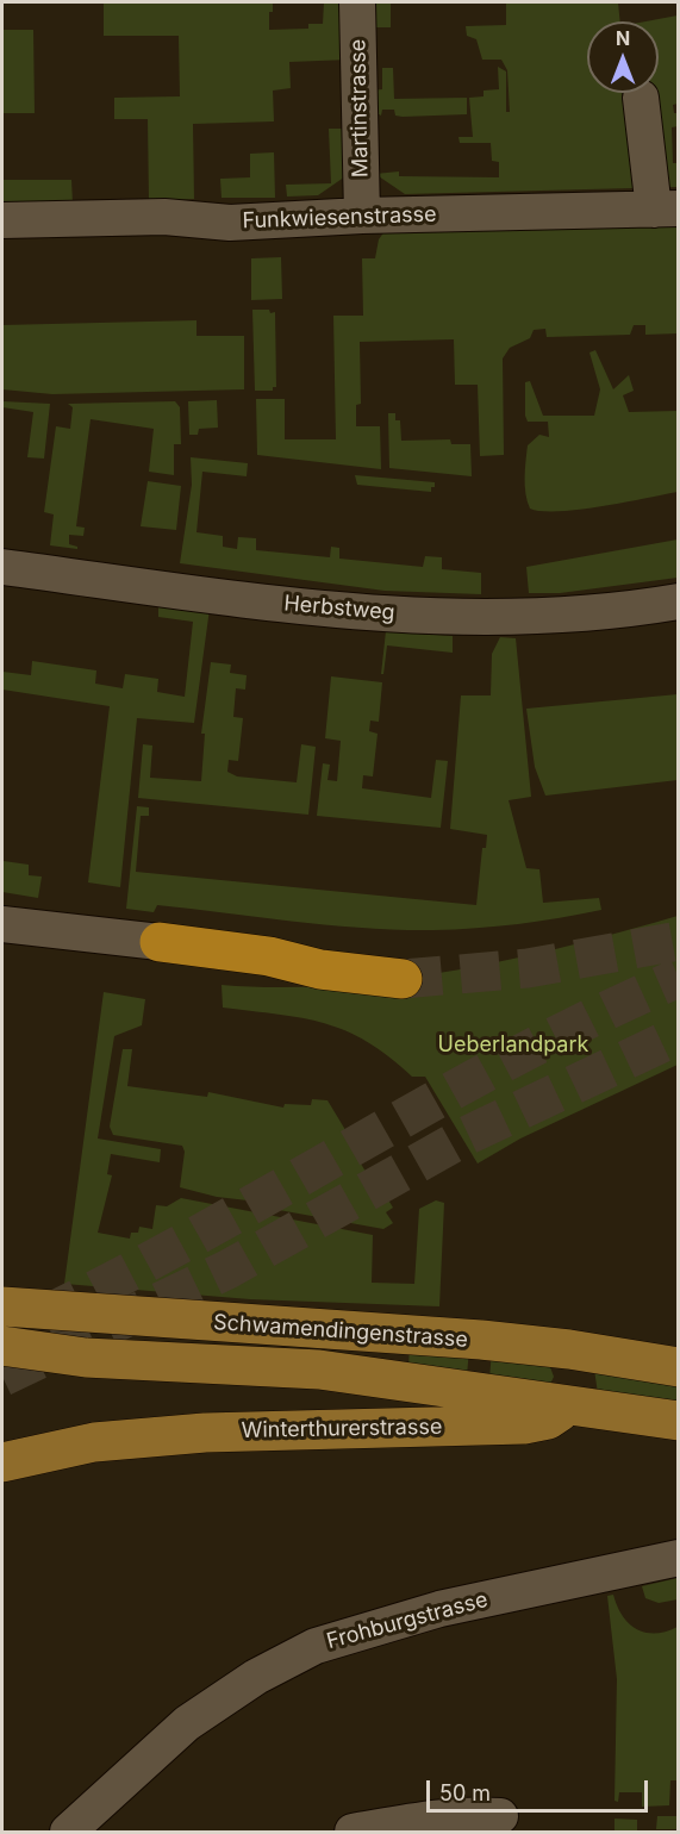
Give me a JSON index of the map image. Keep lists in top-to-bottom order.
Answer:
{
  "streets": {
    "main road": ["Schwamendingenstrasse", "Winterthurerstrasse"],
    "street": [
      "Martinstrasse",
      "Funkwiesenstrasse",
      "Herbstweg",
      "Frohburgstrasse"
    ]
  },
  "crossings": [
    ["Martinstrasse", "Funkwiesenstrasse"],
    ["Schwamendingenstrasse", "Winterthurerstrasse"]
  ],
  "parks": ["Ueberlandpark"],
  "scale_bar": "50 m",
  "north": "top"
}
